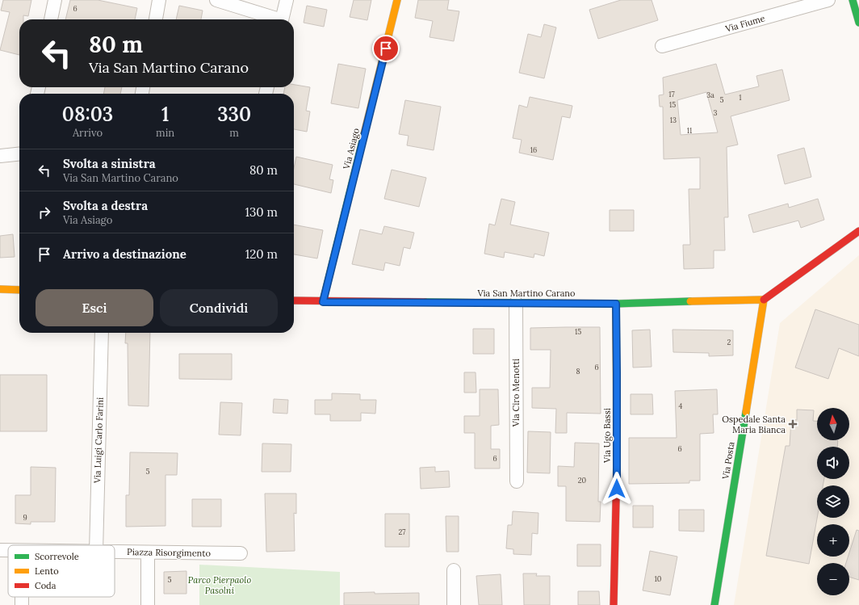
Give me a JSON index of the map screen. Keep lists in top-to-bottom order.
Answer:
{
  "streets": {
    "street": [
      "Via Fiume",
      "Via Asiago",
      "Via San Martino Carano",
      "Via Ciro Menotti",
      "Via Ugo Bassi",
      "Via Luigi Carlo Farini",
      "Via Posta",
      "Piazza Risorgimento"
    ]
  },
  "crossings": [
    ["Via Asiago", "Via San Martino Carano"],
    ["Via San Martino Carano", "Via Ciro Menotti"],
    ["Via San Martino Carano", "Via Ugo Bassi"],
    ["Via San Martino Carano", "Via Posta"]
  ],
  "parks": ["Parco Pierpaolo Pasolni"],
  "places": {
    "health": ["Ospedale Santa Maria Bianca"]
  },
  "house_numbers": [
    "6",
    "17",
    "3a",
    "1",
    "5",
    "15",
    "3",
    "13",
    "11",
    "16",
    "15",
    "2",
    "6",
    "8",
    "4",
    "6",
    "6",
    "5",
    "20",
    "9",
    "27",
    "10",
    "5"
  ],
  "legend": ["Scorrevole", "Lento", "Coda"],
  "north": "top",
  "page": {
    "turn": ["80 m", "Via San Martino Carano"],
    "eta": [
      "08:03",
      "Arrivo",
      "1",
      "min",
      "330",
      "m"
    ],
    "list": [
      {
        "name": "Svolta a sinistra",
        "note": "Via San Martino Carano",
        "value": "80 m"
      },
      {
        "name": "Svolta a destra",
        "note": "Via Asiago",
        "value": "130 m"
      },
      {
        "name": "Arrivo a destinazione",
        "value": "120 m"
      }
    ],
    "buttons": ["Esci", "Condividi"],
    "map_buttons": ["+", "−"]
  }
}
